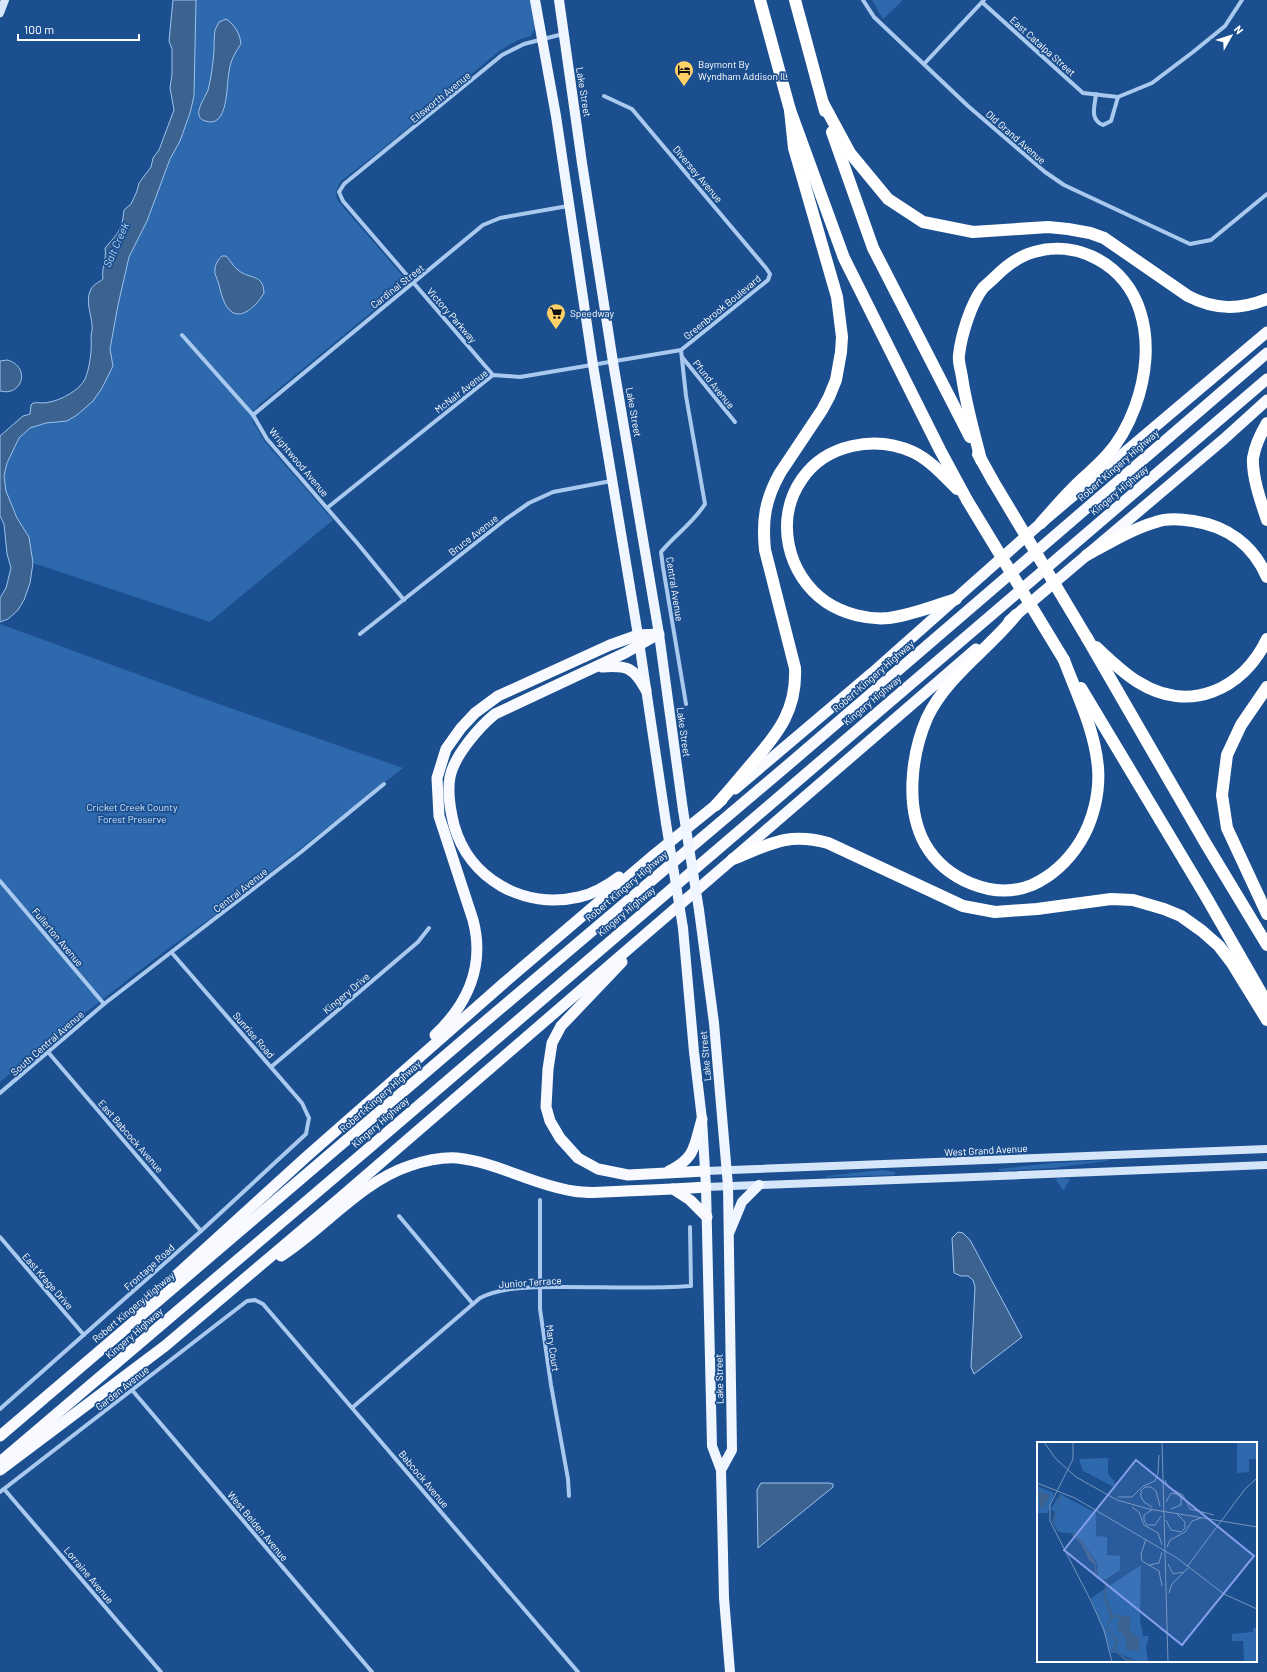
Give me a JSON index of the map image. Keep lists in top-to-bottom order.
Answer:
{
  "streets": {
    "highway": ["Robert Kingery Highway", "Kingery Highway"],
    "main road": ["Lake Street", "West Grand Avenue"],
    "street": [
      "East Catalpa Street",
      "Ellsworth Avenue",
      "Old Grand Avenue",
      "Diversey Avenue",
      "Cardinal Street",
      "Greenbrook Boulevard",
      "Victory Parkway",
      "Pfund Avenue",
      "McNair Avenue",
      "Wrightwood Avenue",
      "Bruce Avenue",
      "Central Avenue",
      "Fullerton Avenue",
      "Kingery Drive",
      "Sunrise Road",
      "South Central Avenue",
      "East Babcock Avenue",
      "Frontage Road",
      "East Krage Drive",
      "Junior Terrace",
      "Mary Court",
      "Garden Avenue",
      "Babcock Avenue",
      "West Belden Avenue",
      "Lorraine Avenue"
    ]
  },
  "crossings": [
    ["Lake Street", "Ellsworth Avenue"],
    ["Lake Street", "Cardinal Street"],
    ["Lake Street", "McNair Avenue"],
    ["Lake Street", "Bruce Avenue"],
    ["Lake Street", "West Grand Avenue"],
    ["Ellsworth Avenue", "Victory Parkway"],
    ["Diversey Avenue", "Greenbrook Boulevard"],
    ["Cardinal Street", "Victory Parkway"],
    ["Cardinal Street", "Wrightwood Avenue"],
    ["Greenbrook Boulevard", "McNair Avenue"],
    ["Greenbrook Boulevard", "Central Avenue"],
    ["Victory Parkway", "McNair Avenue"],
    ["Pfund Avenue", "Central Avenue"],
    ["McNair Avenue", "Wrightwood Avenue"],
    ["McNair Avenue", "Central Avenue"],
    ["Wrightwood Avenue", "Bruce Avenue"],
    ["Central Avenue", "Fullerton Avenue"],
    ["Central Avenue", "Sunrise Road"],
    ["Central Avenue", "South Central Avenue"],
    ["Fullerton Avenue", "South Central Avenue"],
    ["Kingery Drive", "Sunrise Road"],
    ["Sunrise Road", "Frontage Road"],
    ["South Central Avenue", "East Babcock Avenue"],
    ["East Babcock Avenue", "Frontage Road"],
    ["Frontage Road", "East Krage Drive"],
    ["Junior Terrace", "Mary Court"],
    ["Junior Terrace", "Babcock Avenue"],
    ["Garden Avenue", "Babcock Avenue"],
    ["Garden Avenue", "West Belden Avenue"],
    ["Garden Avenue", "Lorraine Avenue"]
  ],
  "water": ["Salt Creek"],
  "parks": ["Cricket Creek County Forest Preserve"],
  "places": {
    "hotel": ["Baymont By Wyndham Addison IL"],
    "supermarket": ["Speedway"]
  },
  "scale_bar": "100 m",
  "north": "top right"
}
